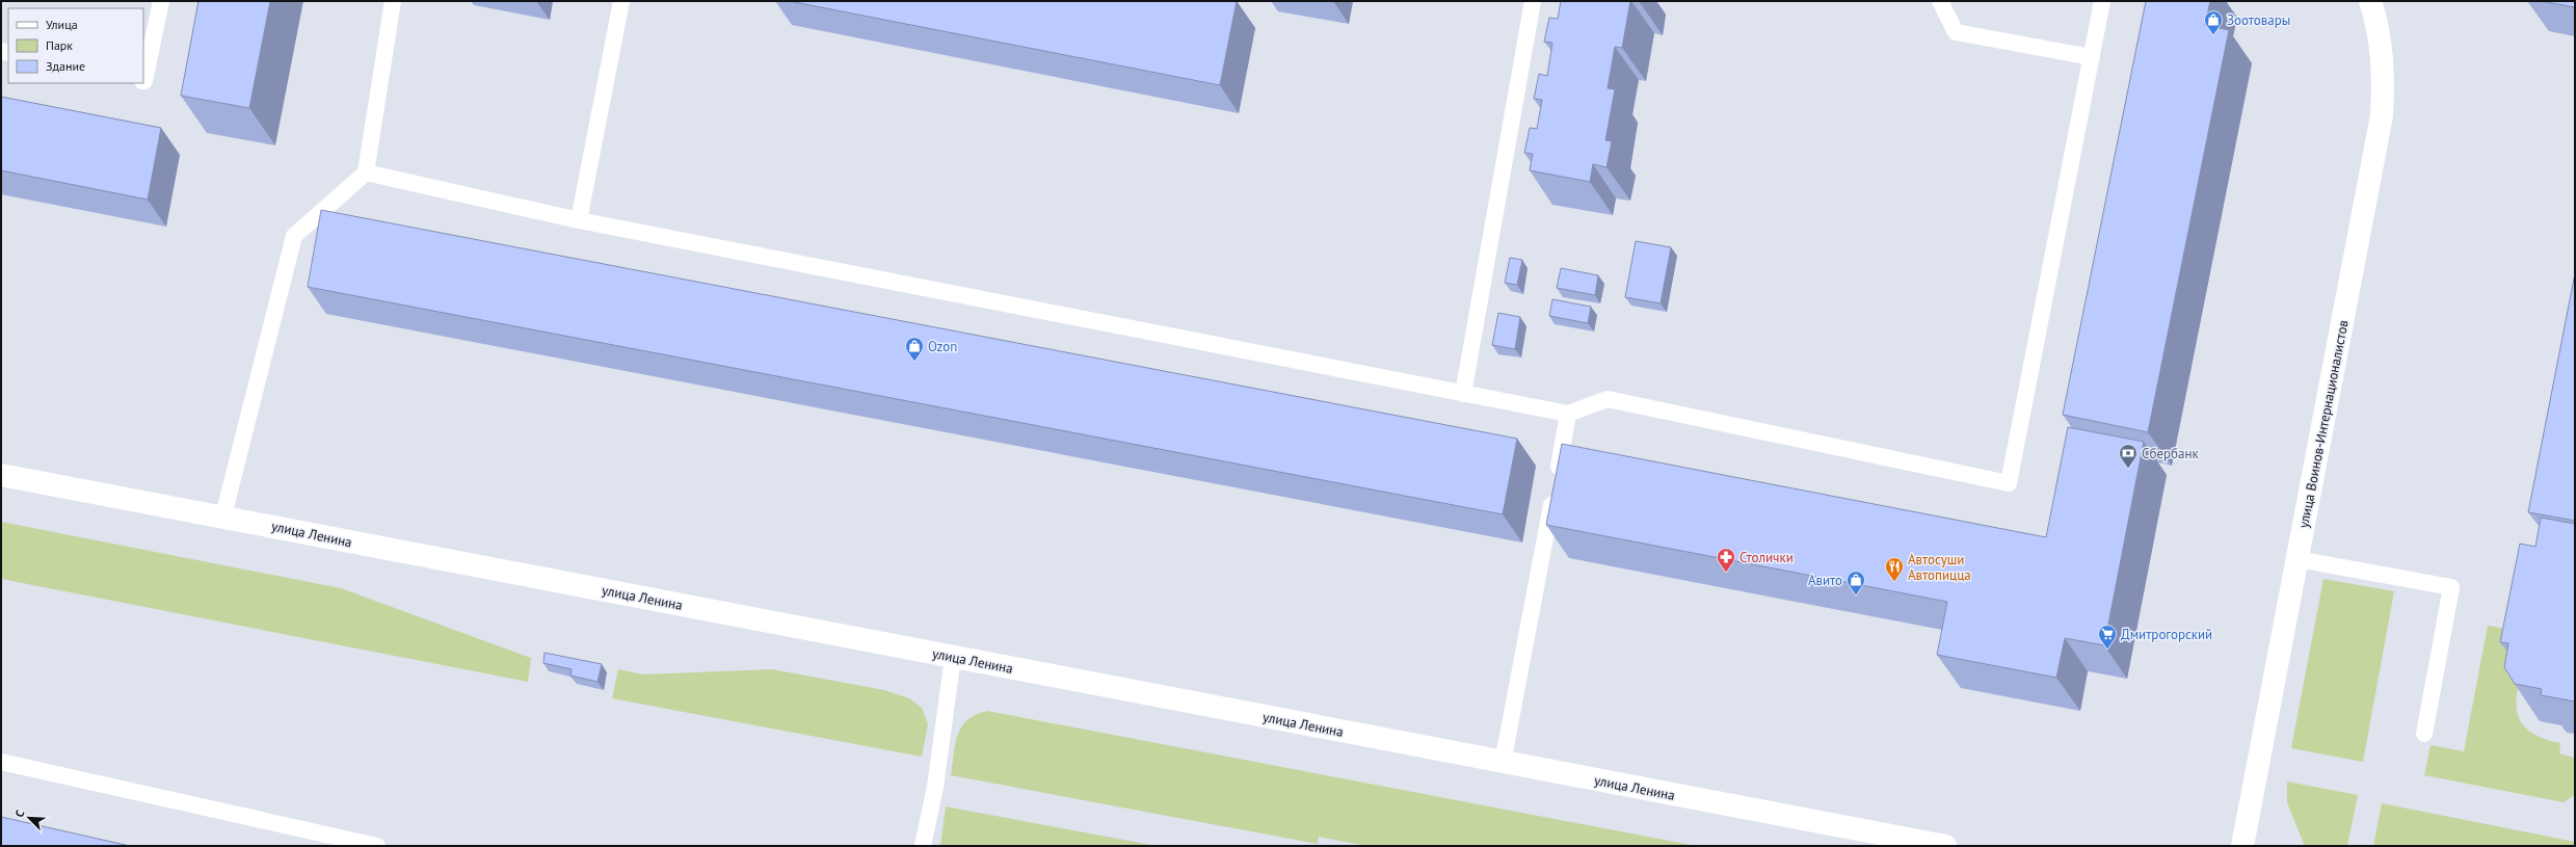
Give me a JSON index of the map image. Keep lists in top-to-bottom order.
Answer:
{
  "streets": {
    "main road": ["улица Воинов-Интернационалистов", "улица Ленина"]
  },
  "places": {
    "shop": ["Зоотовары", "Ozon", "Авито"],
    "bank": ["Сбербанк"],
    "pharmacy": ["Столички"],
    "restaurant": ["Автосуши Автопицца"],
    "supermarket": ["Дмитрогорский"]
  },
  "legend": ["Улица", "Парк", "Здание"],
  "north": "top left"
}
